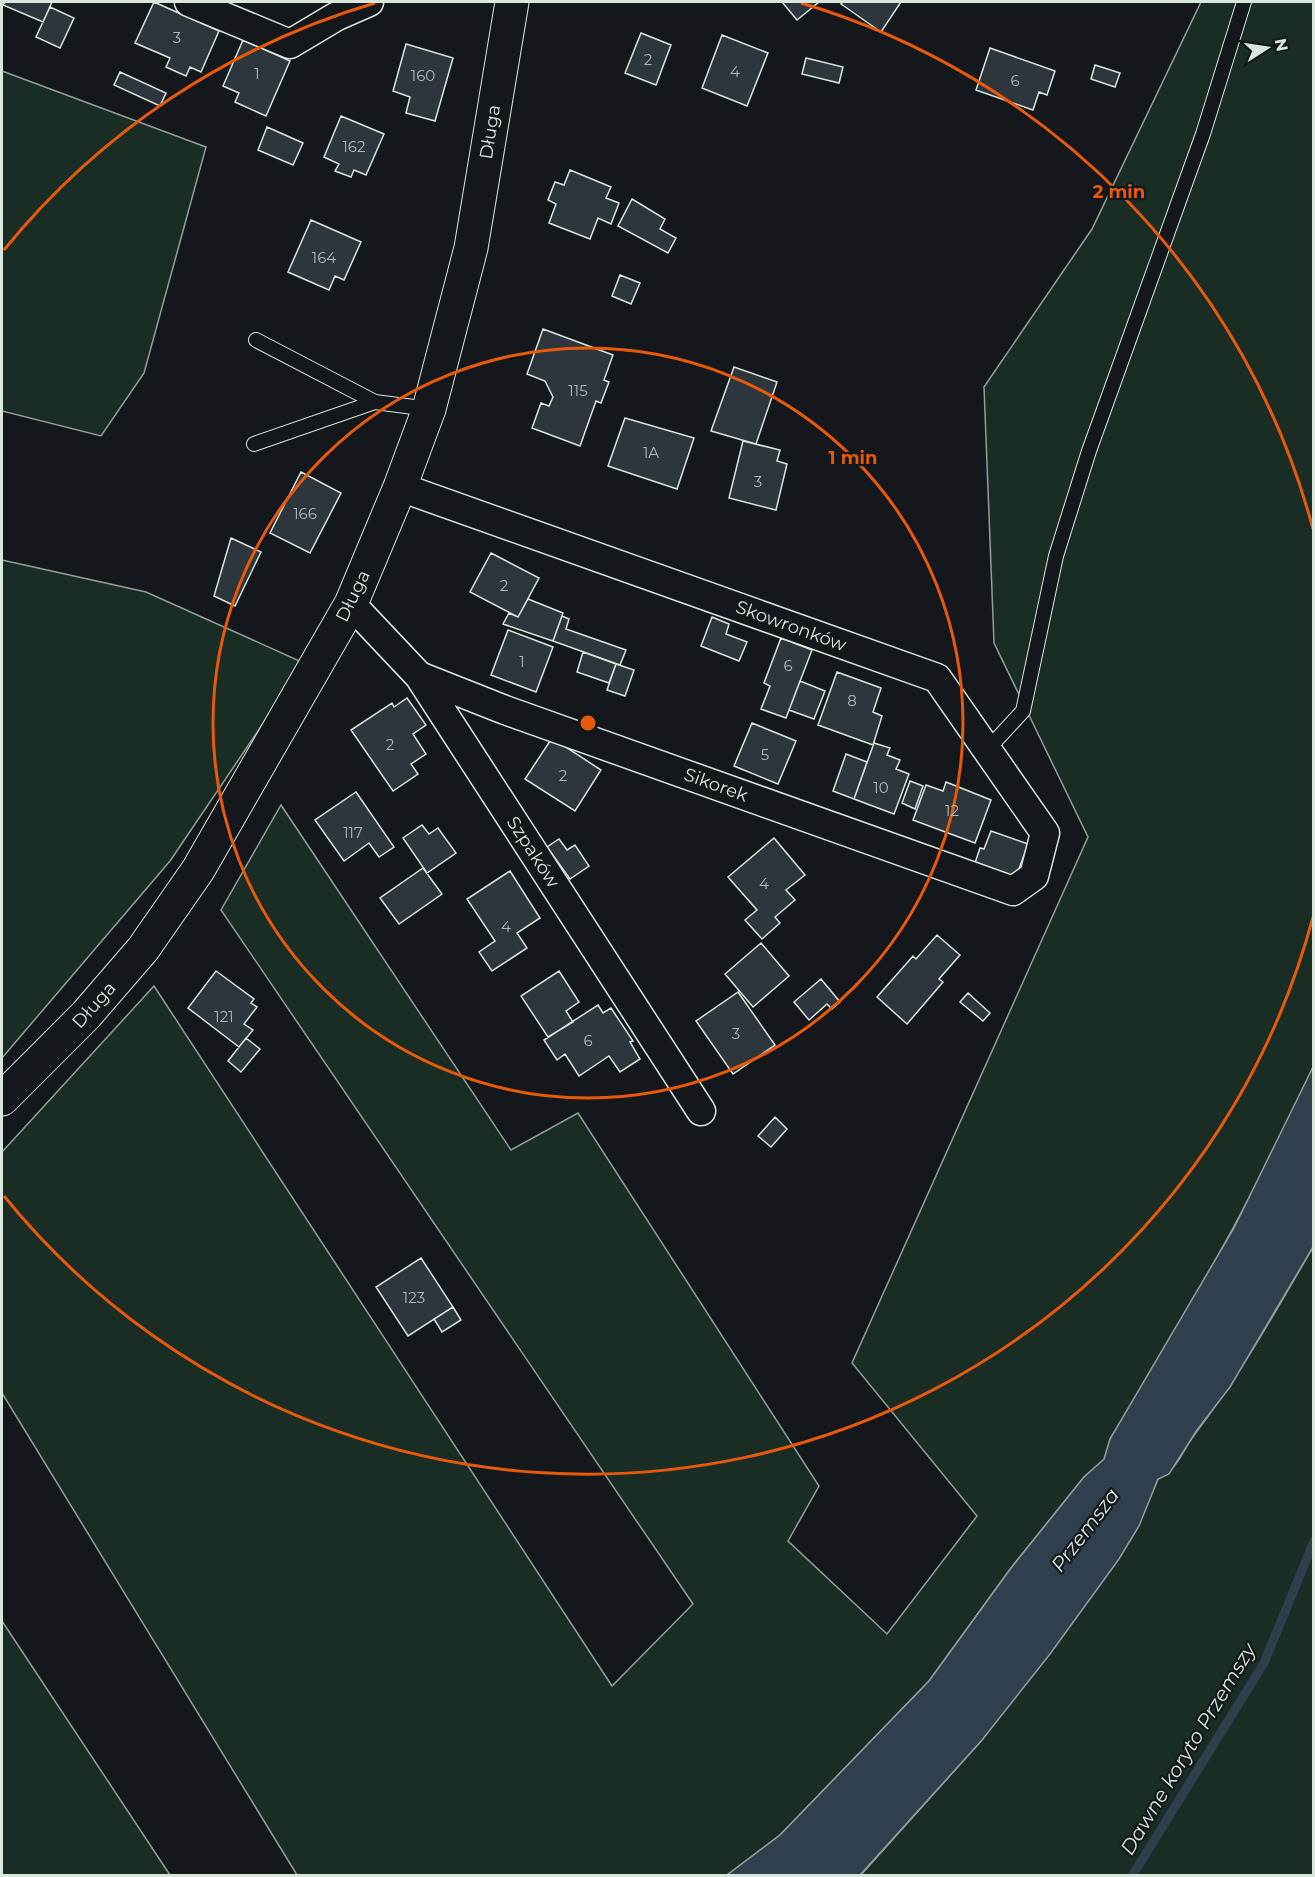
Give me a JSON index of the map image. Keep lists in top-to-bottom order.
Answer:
{
  "streets": {
    "street": [
      "Długa",
      "Skowronków",
      "Sikorek",
      "Szpaków"
    ]
  },
  "crossings": [
    ["Długa", "Skowronków"],
    ["Długa", "Szpaków"],
    ["Skowronków", "Sikorek"],
    ["Sikorek", "Szpaków"]
  ],
  "water": ["Przemsza", "Dawne koryto Przemszy"],
  "house_numbers": [
    "3",
    "2",
    "4",
    "1",
    "160",
    "6",
    "162",
    "164",
    "115",
    "1A",
    "3",
    "166",
    "2",
    "1",
    "6",
    "8",
    "2",
    "5",
    "2",
    "10",
    "12",
    "117",
    "4",
    "4",
    "121",
    "3",
    "6",
    "123"
  ],
  "north": "right",
  "rings": ["2 min", "1 min"]
}
